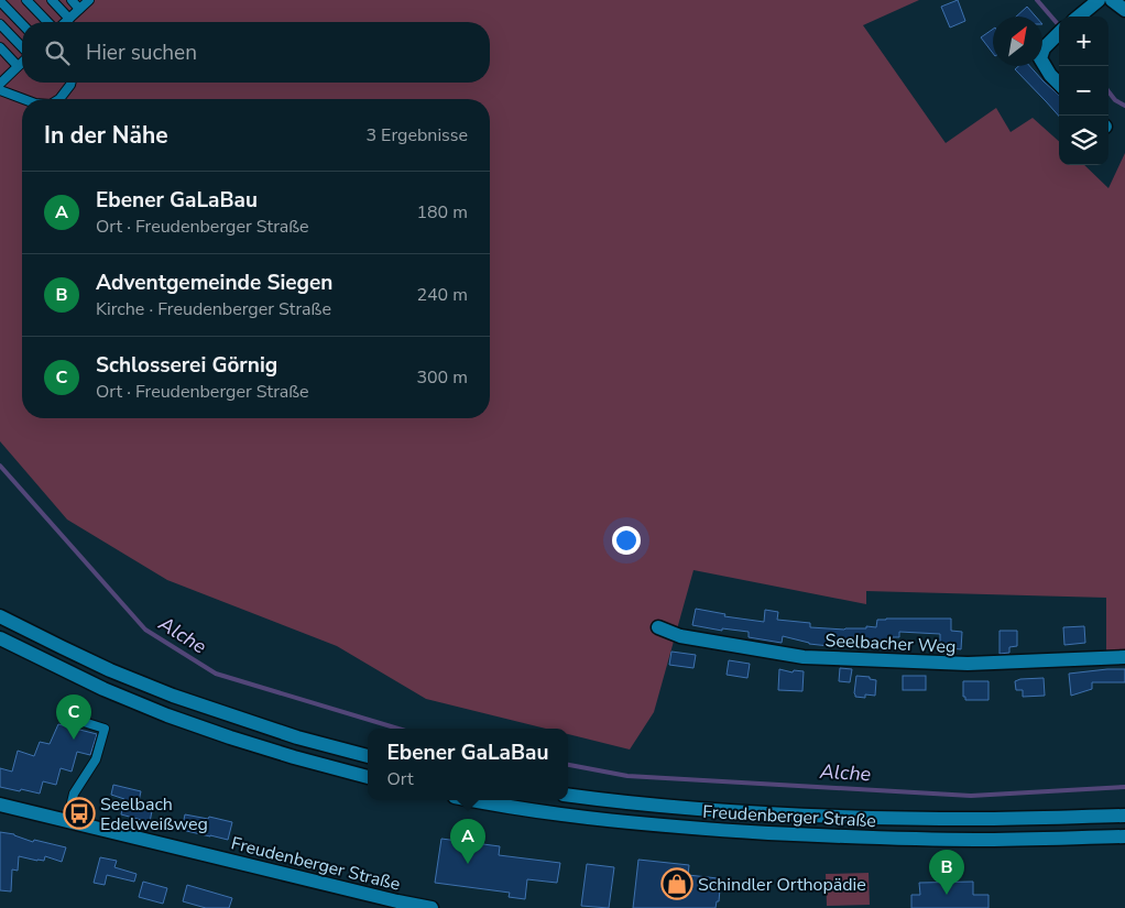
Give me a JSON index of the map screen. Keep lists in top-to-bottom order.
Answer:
{
  "streets": {
    "main road": ["Seelbacher Weg", "Freudenberger Straße"]
  },
  "water": ["Alche"],
  "places": {
    "bus stop": ["Seelbach Edelweißweg"],
    "shop": ["Schindler Orthopädie"]
  },
  "north": "top right",
  "page": {
    "map_buttons": ["+", "−"],
    "search": "Hier suchen",
    "heading": ["In der Nähe", "3 Ergebnisse"],
    "list": [
      {
        "mark": "A",
        "name": "Ebener GaLaBau",
        "note": "Ort · Freudenberger Straße",
        "value": "180 m"
      },
      {
        "mark": "B",
        "name": "Adventgemeinde Siegen",
        "note": "Kirche · Freudenberger Straße",
        "value": "240 m"
      },
      {
        "mark": "C",
        "name": "Schlosserei Görnig",
        "note": "Ort · Freudenberger Straße",
        "value": "300 m"
      }
    ],
    "pins": ["C", "A", "B"],
    "popup": ["Ebener GaLaBau", "Ort"]
  }
}
